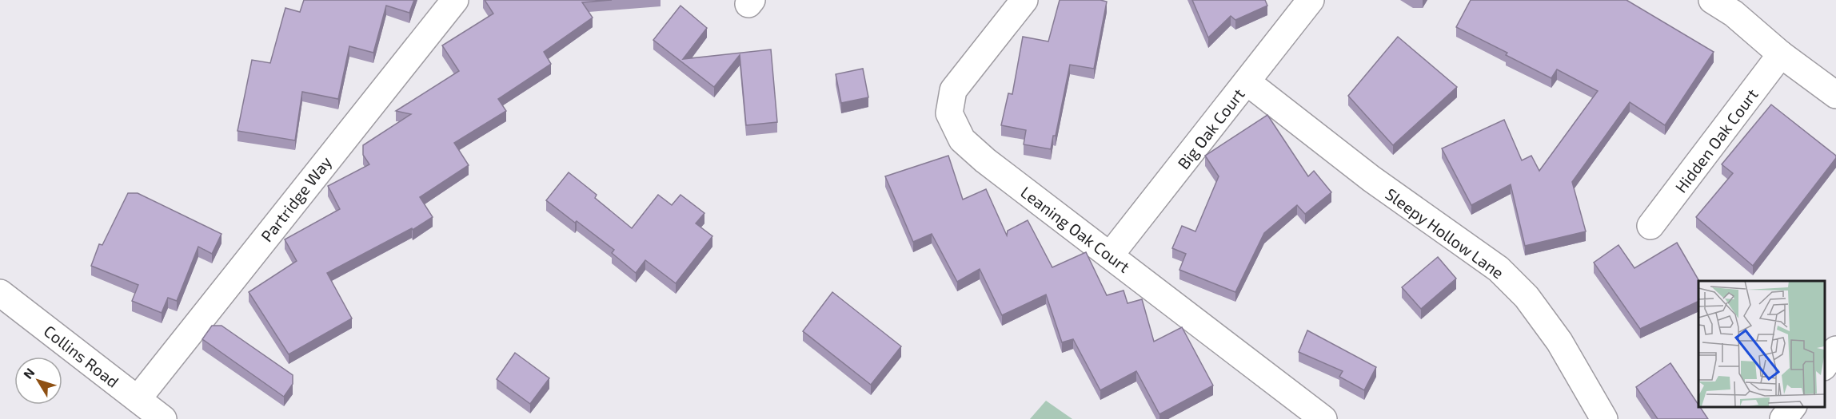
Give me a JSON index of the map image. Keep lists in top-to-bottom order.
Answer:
{
  "streets": {
    "street": [
      "Big Oak Court",
      "Hidden Oak Court",
      "Partridge Way",
      "Leaning Oak Court",
      "Sleepy Hollow Lane",
      "Collins Road"
    ]
  },
  "crossings": [
    ["Big Oak Court", "Leaning Oak Court"],
    ["Big Oak Court", "Sleepy Hollow Lane"],
    ["Partridge Way", "Collins Road"]
  ],
  "north": "top left"
}
